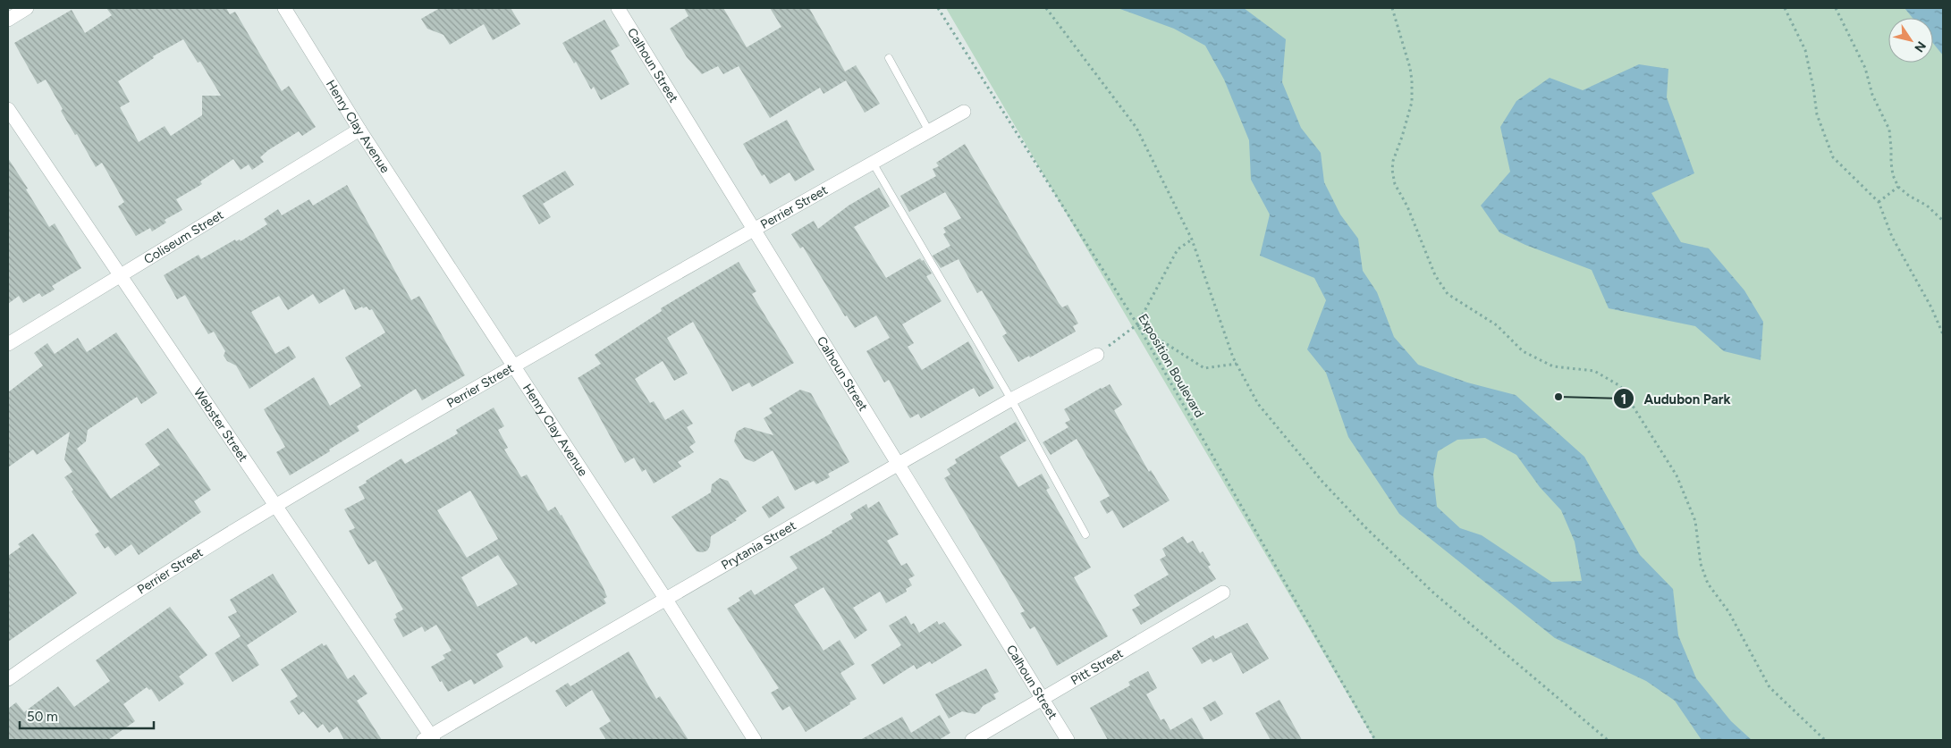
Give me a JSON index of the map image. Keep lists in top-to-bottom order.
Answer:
{
  "streets": {
    "street": [
      "Calhoun Street",
      "Henry Clay Avenue",
      "Perrier Street",
      "Coliseum Street",
      "Webster Street",
      "Prytania Street",
      "Pitt Street"
    ],
    "path": ["Exposition Boulevard"]
  },
  "crossings": [
    ["Calhoun Street", "Perrier Street"],
    ["Calhoun Street", "Prytania Street"],
    ["Calhoun Street", "Pitt Street"],
    ["Henry Clay Avenue", "Perrier Street"],
    ["Henry Clay Avenue", "Coliseum Street"],
    ["Henry Clay Avenue", "Prytania Street"],
    ["Perrier Street", "Webster Street"],
    ["Coliseum Street", "Webster Street"],
    ["Webster Street", "Prytania Street"]
  ],
  "places": ["Audubon Park"],
  "scale_bar": "50 m",
  "north": "bottom right"
}
